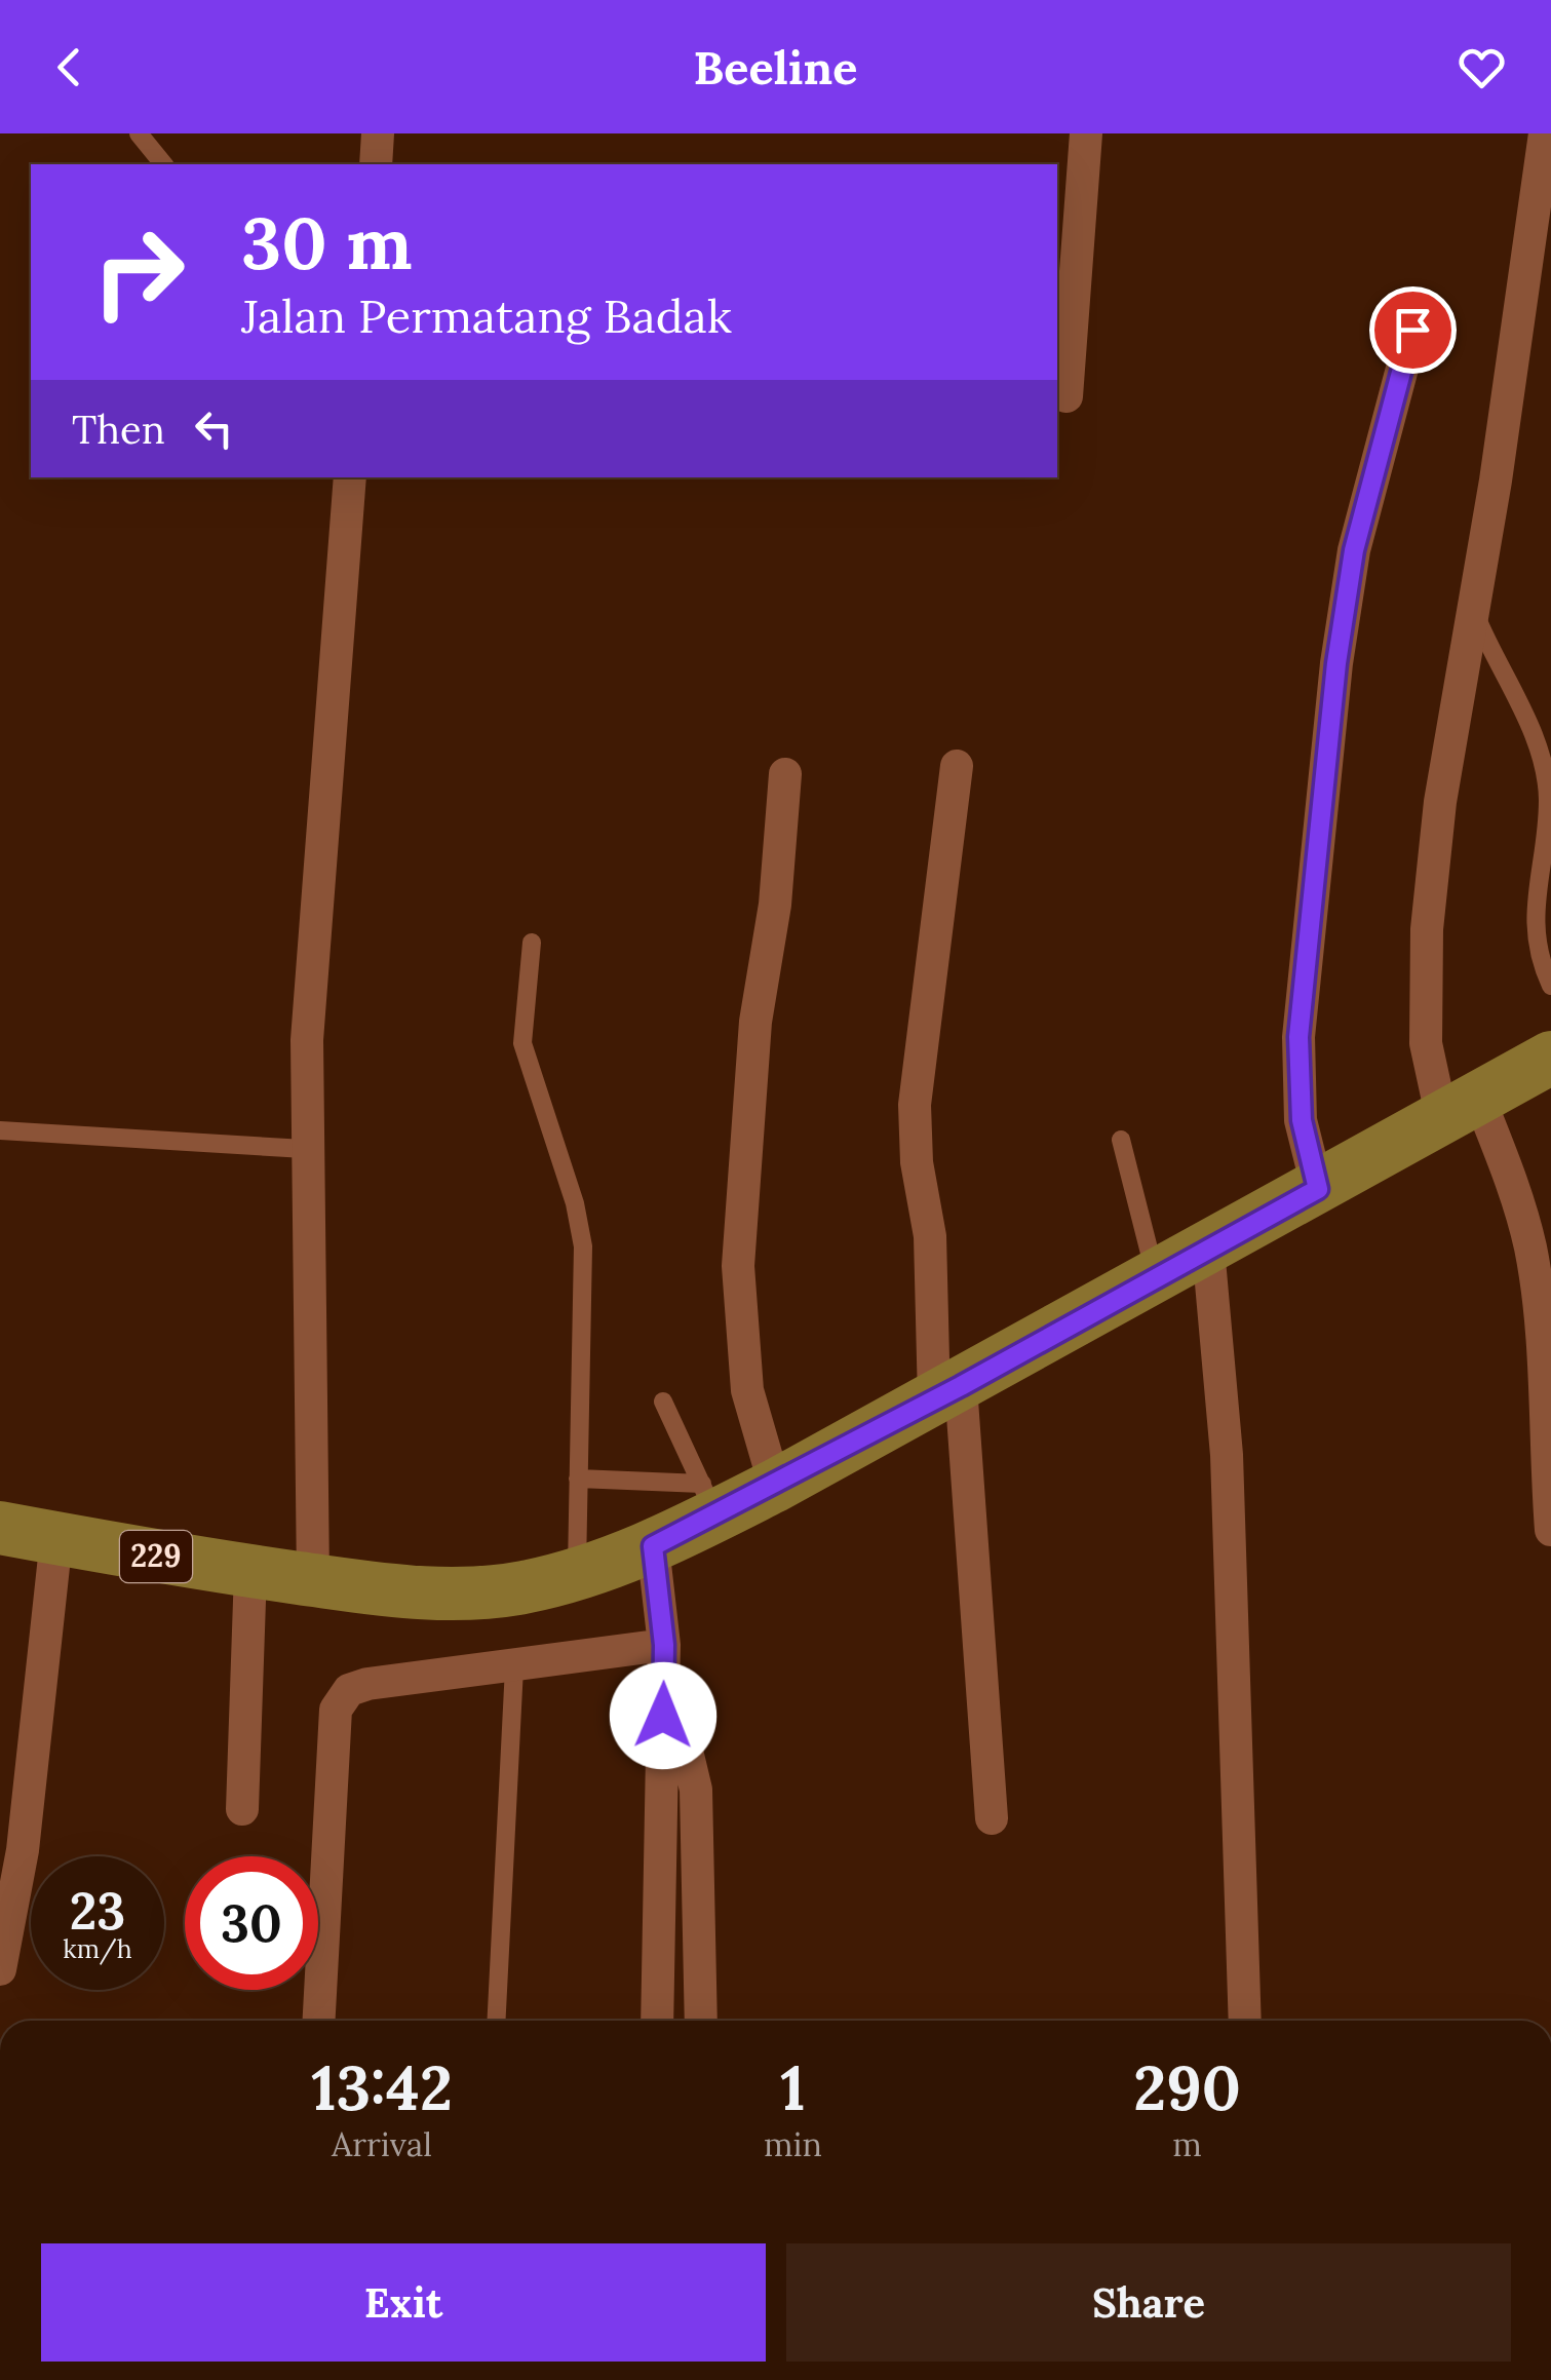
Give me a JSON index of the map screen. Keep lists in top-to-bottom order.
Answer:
{
  "streets": {
    "main road": ["229"]
  },
  "page": {
    "header": "Beeline",
    "turn": ["30 m", "Jalan Permatang Badak"],
    "then": "Then",
    "speed": "23 km/h",
    "limit": "30",
    "eta": [
      "13:42",
      "Arrival",
      "1",
      "min",
      "290",
      "m"
    ],
    "buttons": ["Exit", "Share"]
  }
}
